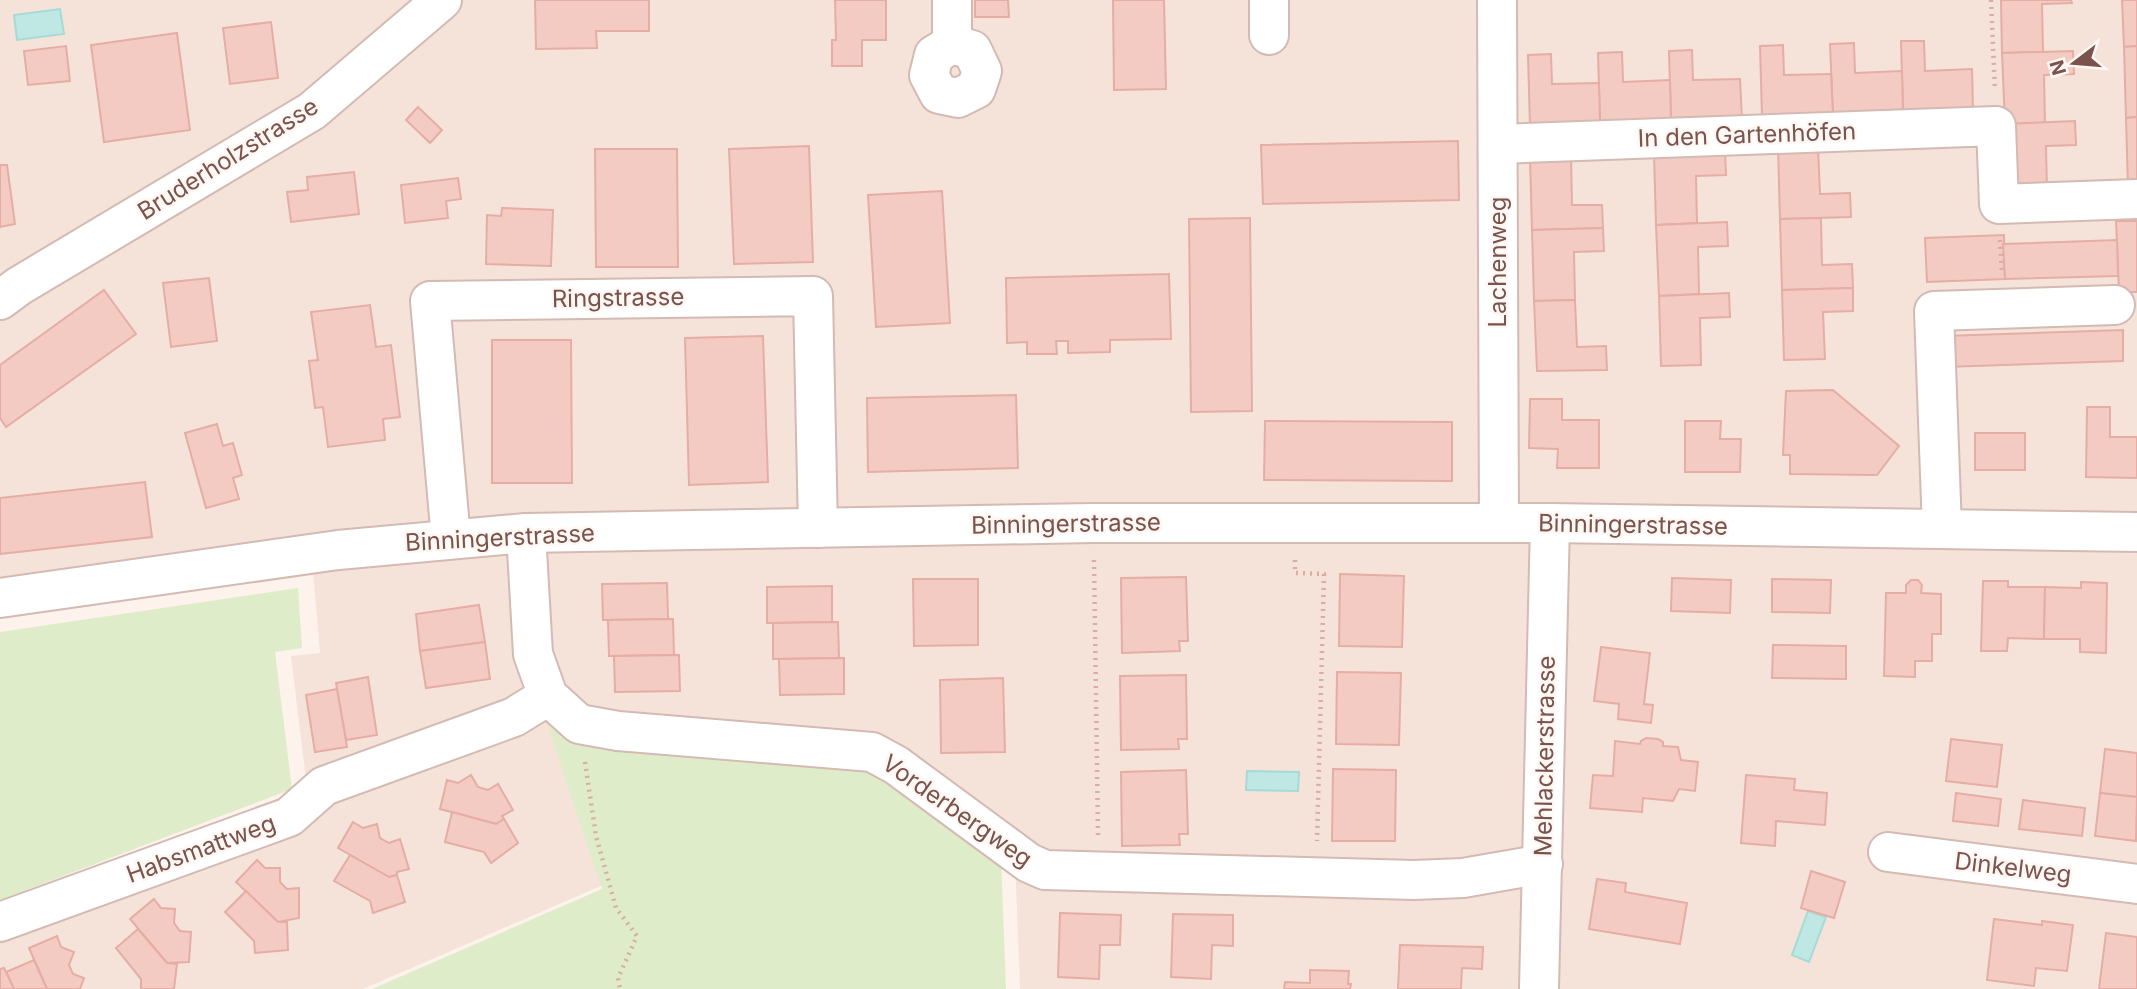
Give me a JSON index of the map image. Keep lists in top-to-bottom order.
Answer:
{
  "streets": {
    "street": [
      "In den Gartenhöfen",
      "Bruderholzstrasse",
      "Lachenweg",
      "Ringstrasse",
      "Binningerstrasse",
      "Mehlackerstrasse",
      "Vorderbergweg",
      "Habsmattweg",
      "Dinkelweg"
    ]
  },
  "crossings": [
    ["In den Gartenhöfen", "Lachenweg"],
    ["Lachenweg", "Binningerstrasse"],
    ["Ringstrasse", "Binningerstrasse"],
    ["Binningerstrasse", "Mehlackerstrasse"],
    ["Mehlackerstrasse", "Vorderbergweg"]
  ],
  "north": "left"
}
